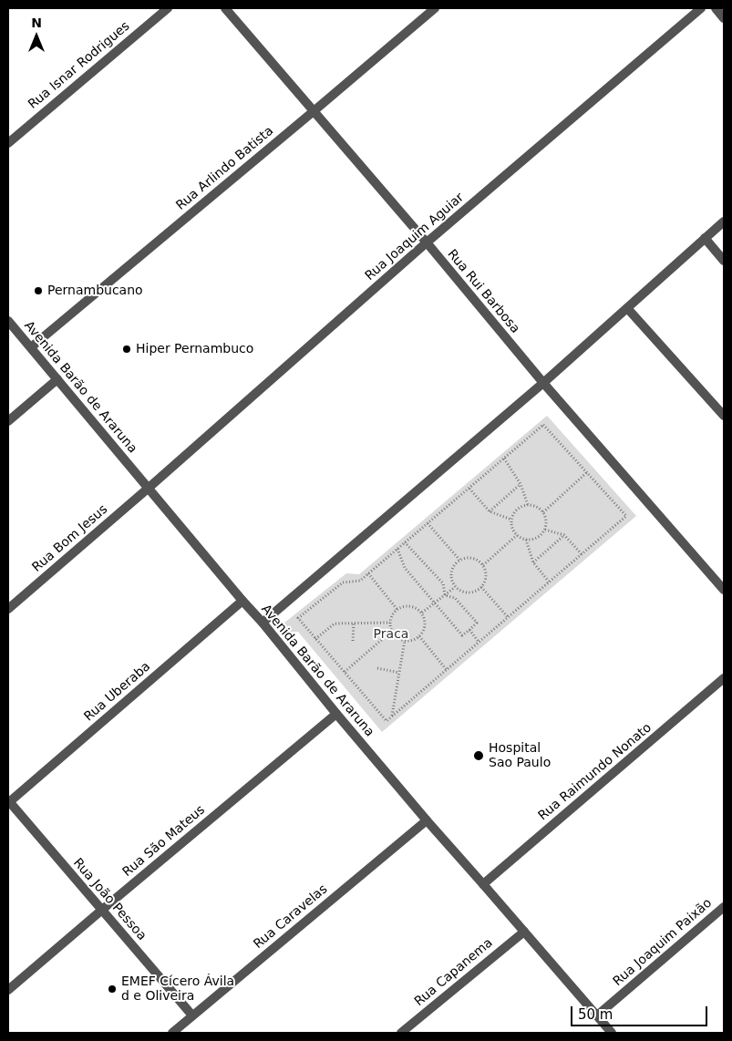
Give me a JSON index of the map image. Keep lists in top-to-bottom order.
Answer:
{
  "streets": {
    "street": [
      "Rua Isnar Rodrigues",
      "Rua Arlindo Batista",
      "Rua Joaquim Aguiar",
      "Rua Rui Barbosa",
      "Avenida Barão de Araruna",
      "Rua Bom Jesus",
      "Rua Uberaba",
      "Rua Raimundo Nonato",
      "Rua São Mateus",
      "Rua João Pessoa",
      "Rua Caravelas",
      "Rua Joaquim Paixão",
      "Rua Capanema"
    ]
  },
  "crossings": [
    ["Rua Arlindo Batista", "Rua Rui Barbosa"],
    ["Rua Arlindo Batista", "Avenida Barão de Araruna"],
    ["Rua Joaquim Aguiar", "Rua Rui Barbosa"],
    ["Rua Joaquim Aguiar", "Avenida Barão de Araruna"],
    ["Rua Joaquim Aguiar", "Rua Bom Jesus"],
    ["Avenida Barão de Araruna", "Rua Bom Jesus"],
    ["Avenida Barão de Araruna", "Rua Uberaba"],
    ["Avenida Barão de Araruna", "Rua Raimundo Nonato"],
    ["Avenida Barão de Araruna", "Rua São Mateus"],
    ["Avenida Barão de Araruna", "Rua Caravelas"],
    ["Avenida Barão de Araruna", "Rua Joaquim Paixão"],
    ["Avenida Barão de Araruna", "Rua Capanema"],
    ["Rua Uberaba", "Rua João Pessoa"],
    ["Rua São Mateus", "Rua João Pessoa"],
    ["Rua João Pessoa", "Rua Caravelas"]
  ],
  "parks": ["Praca"],
  "places": [
    "Pernambucano",
    "Hiper Pernambuco",
    "Hospital Sao Paulo",
    "EMEF Cícero Ávila d e Oliveira"
  ],
  "scale_bar": "50 m",
  "north": "top"
}
